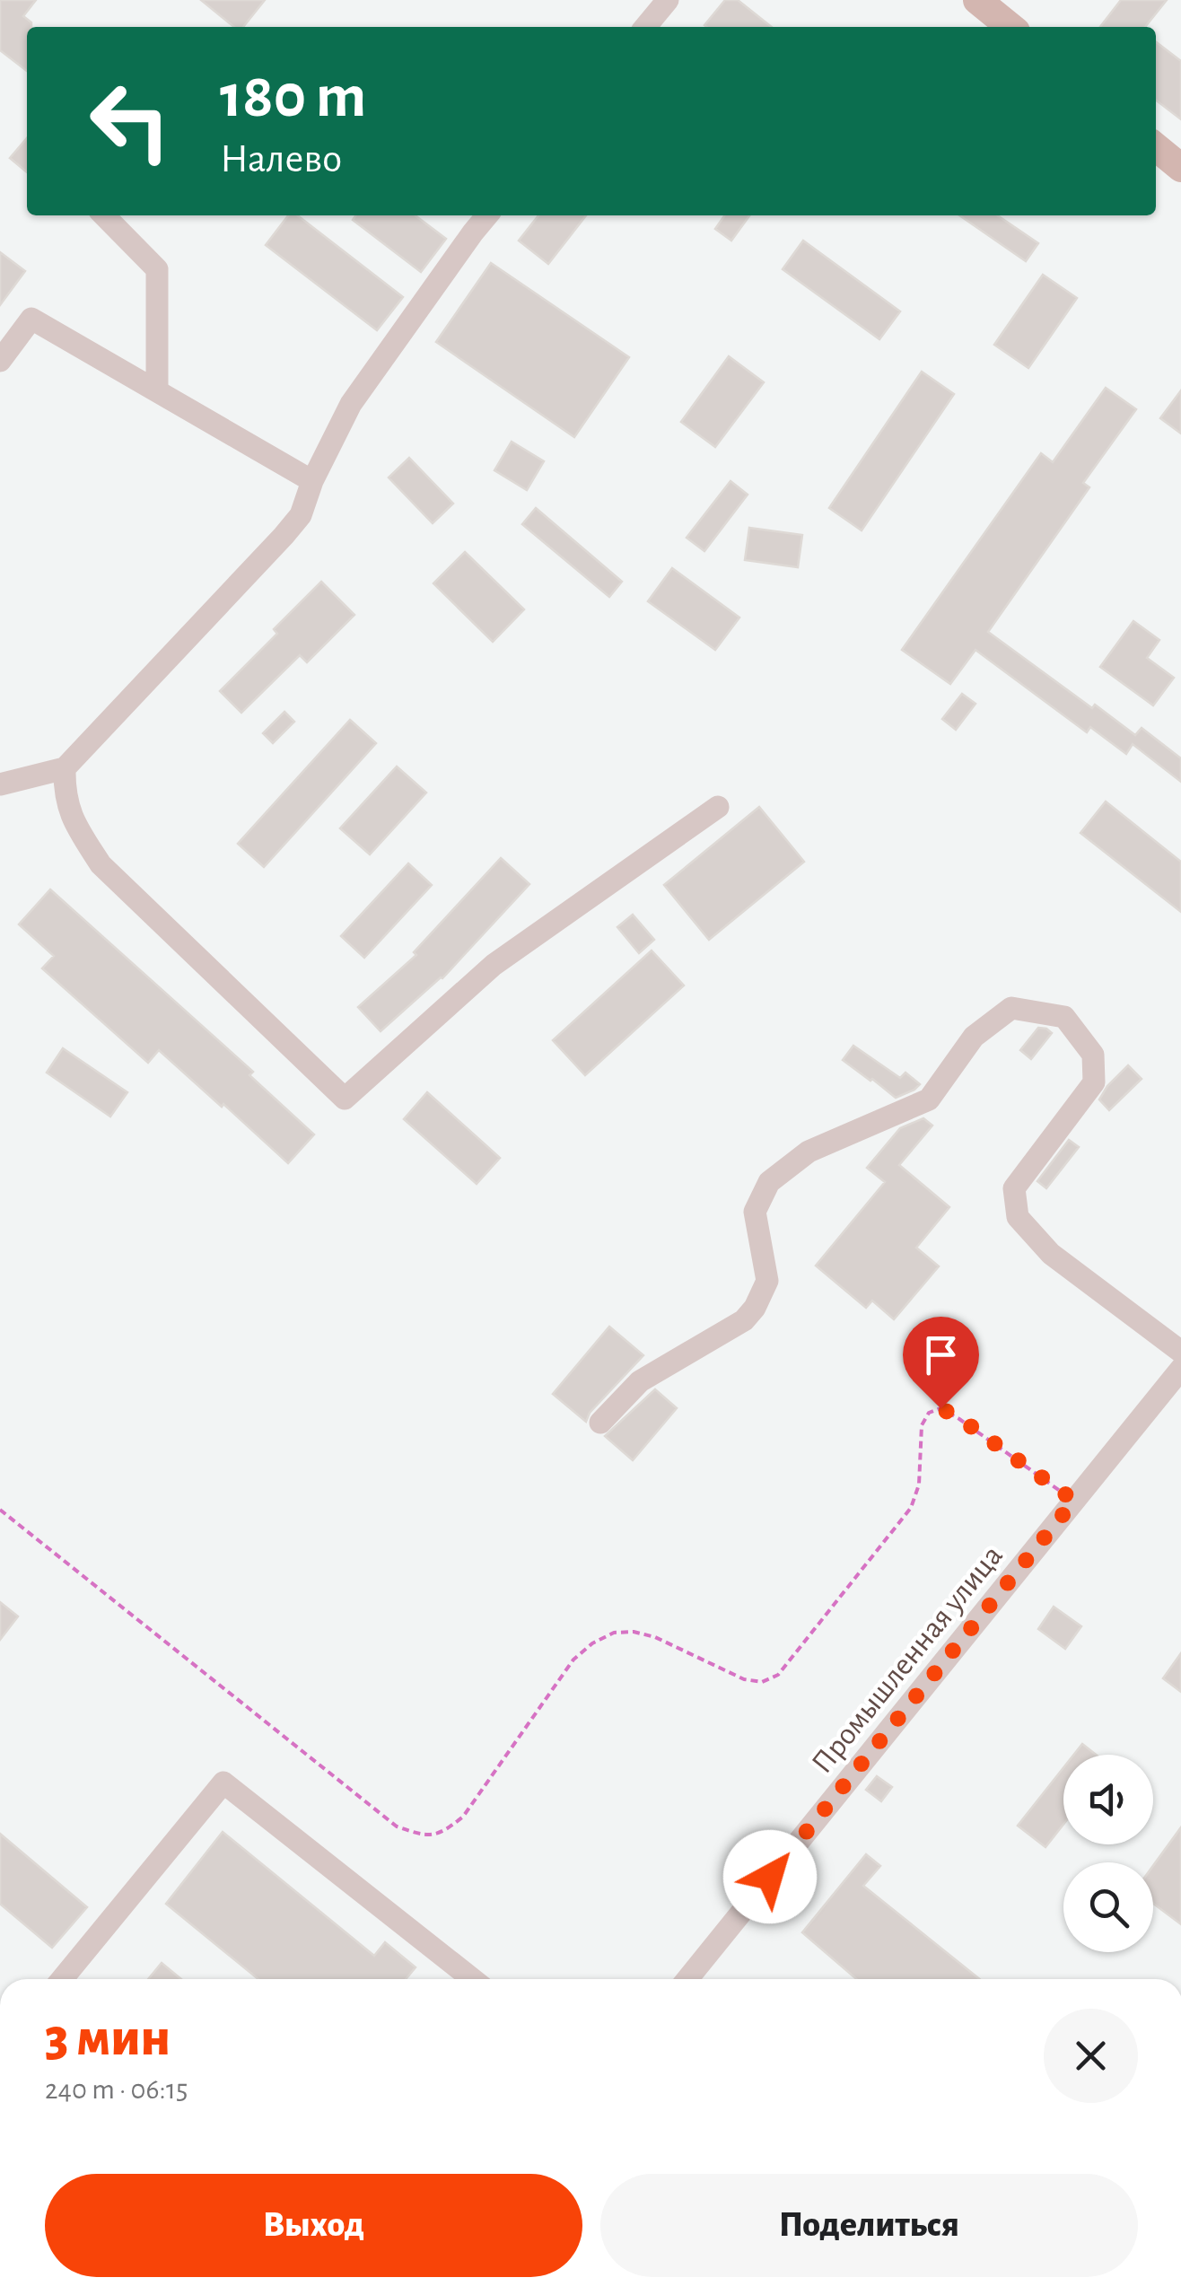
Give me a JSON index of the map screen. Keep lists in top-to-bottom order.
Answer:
{
  "streets": {
    "street": ["Промышленная улица"]
  },
  "page": {
    "turn": ["180 m", "Налево"],
    "heading": ["3 мин", "240 m · 06:15"],
    "buttons": ["Выход", "Поделиться"]
  }
}
